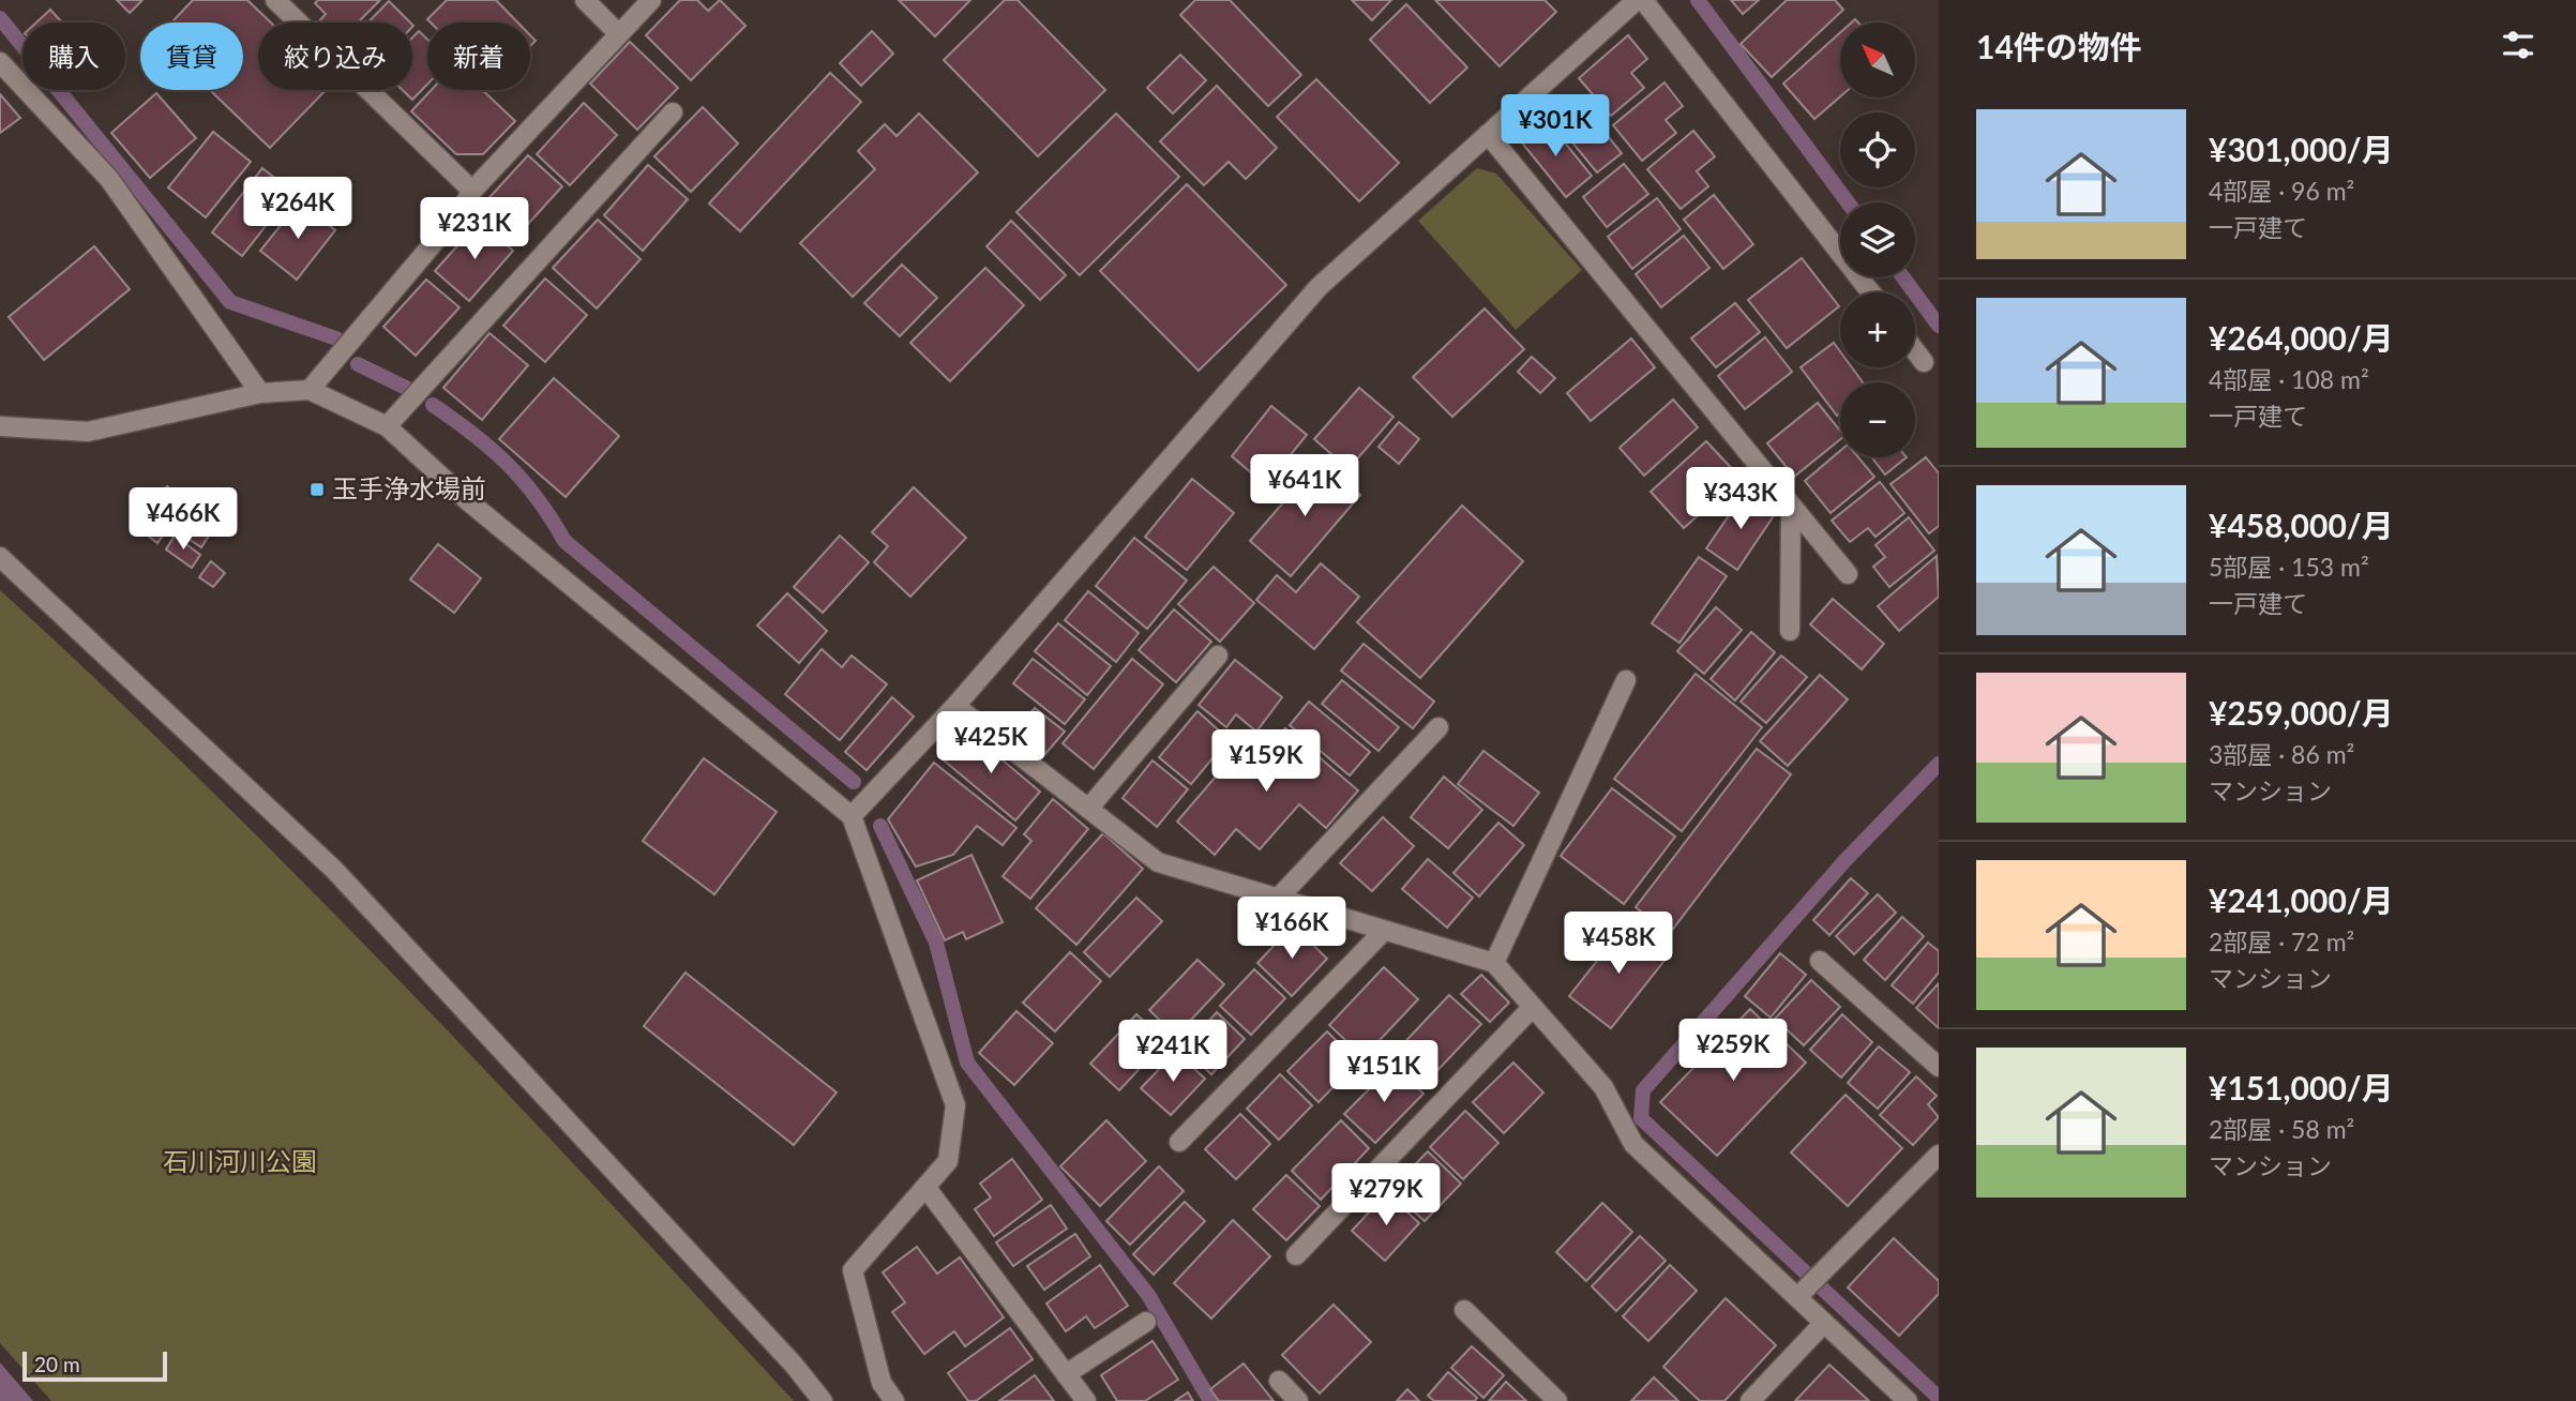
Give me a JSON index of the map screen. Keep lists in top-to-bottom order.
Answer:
{
  "parks": ["石川河川公園"],
  "places": {
    "transit": ["玉手浄水場前"]
  },
  "scale_bar": "20 m",
  "north": "top left",
  "page": {
    "heading": "14件の物件",
    "map_buttons": ["+", "−"],
    "chip": [
      "購入",
      "賃貸",
      "絞り込み",
      "新着"
    ],
    "list": [
      {
        "name": "¥301,000/月",
        "note": "4部屋 · 96 m² · 一戸建て"
      },
      {
        "name": "¥264,000/月",
        "note": "4部屋 · 108 m² · 一戸建て"
      },
      {
        "name": "¥458,000/月",
        "note": "5部屋 · 153 m² · 一戸建て"
      },
      {
        "name": "¥259,000/月",
        "note": "3部屋 · 86 m² · マンション"
      },
      {
        "name": "¥241,000/月",
        "note": "2部屋 · 72 m² · マンション"
      },
      {
        "name": "¥151,000/月",
        "note": "2部屋 · 58 m² · マンション"
      }
    ],
    "price": [
      "¥301K",
      "¥264K",
      "¥231K",
      "¥641K",
      "¥343K",
      "¥466K",
      "¥425K",
      "¥159K",
      "¥166K",
      "¥458K",
      "¥259K",
      "¥241K",
      "¥151K",
      "¥279K"
    ],
    "scale": "20 m"
  }
}
